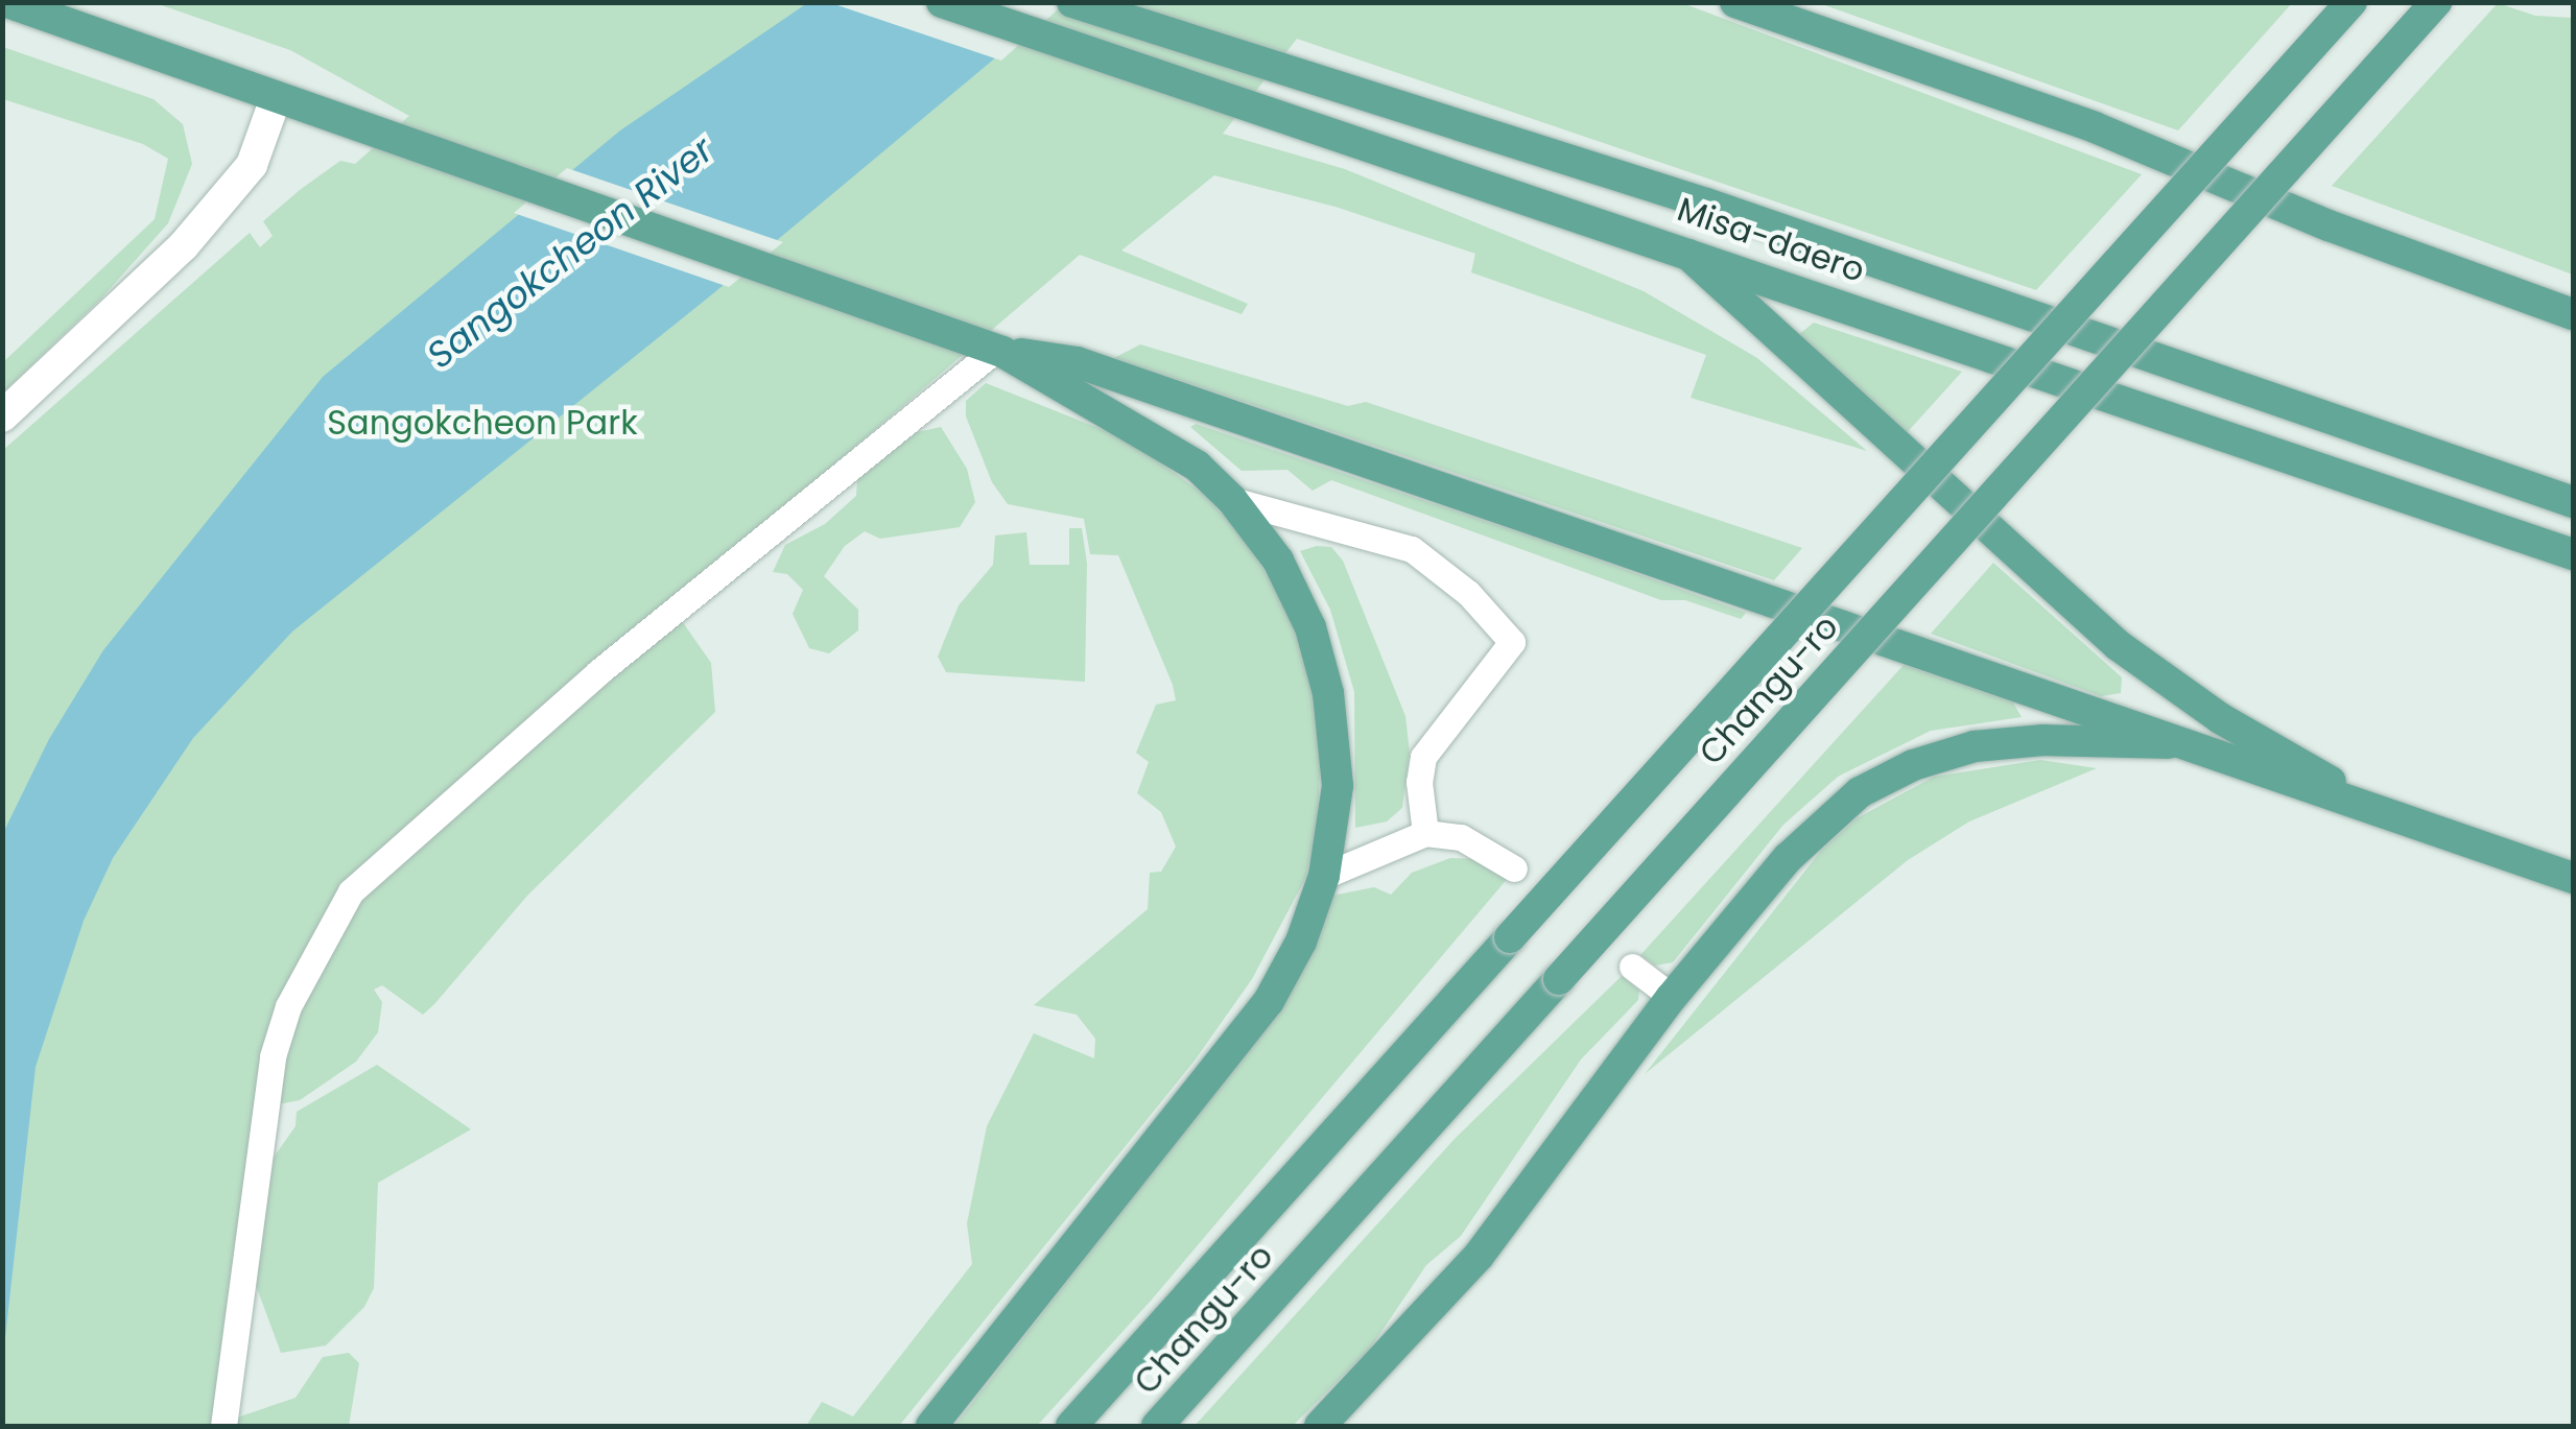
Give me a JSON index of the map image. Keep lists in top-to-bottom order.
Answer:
{
  "streets": {
    "main road": ["Misa-daero", "Changu-ro"]
  },
  "water": ["Sangokcheon River"],
  "parks": ["Sangokcheon Park"]
}
